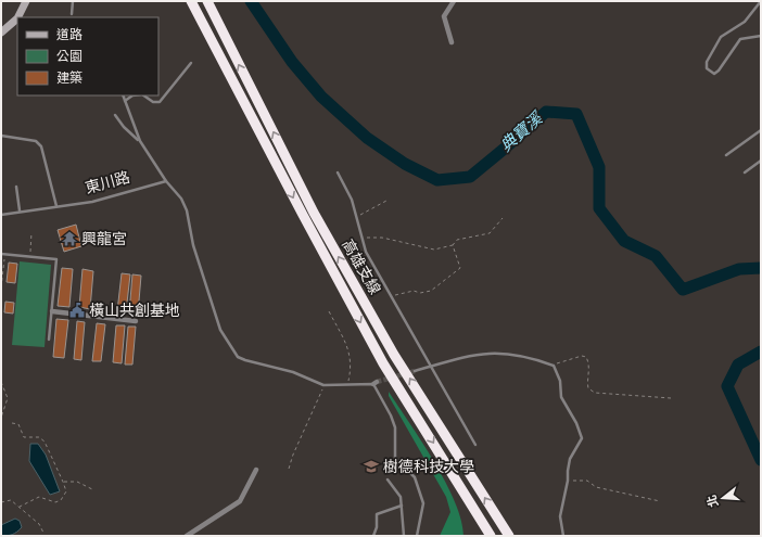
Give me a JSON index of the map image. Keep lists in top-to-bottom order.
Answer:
{
  "streets": {
    "highway": ["高雄支線"],
    "lane": ["東川路"]
  },
  "water": ["典寶溪"],
  "places": {
    "temple": ["興龍宮"],
    "public building": ["橫山共創基地"],
    "school or university": ["樹德科技大學"]
  },
  "legend": ["道路", "公園", "建築"],
  "north": "left"
}
